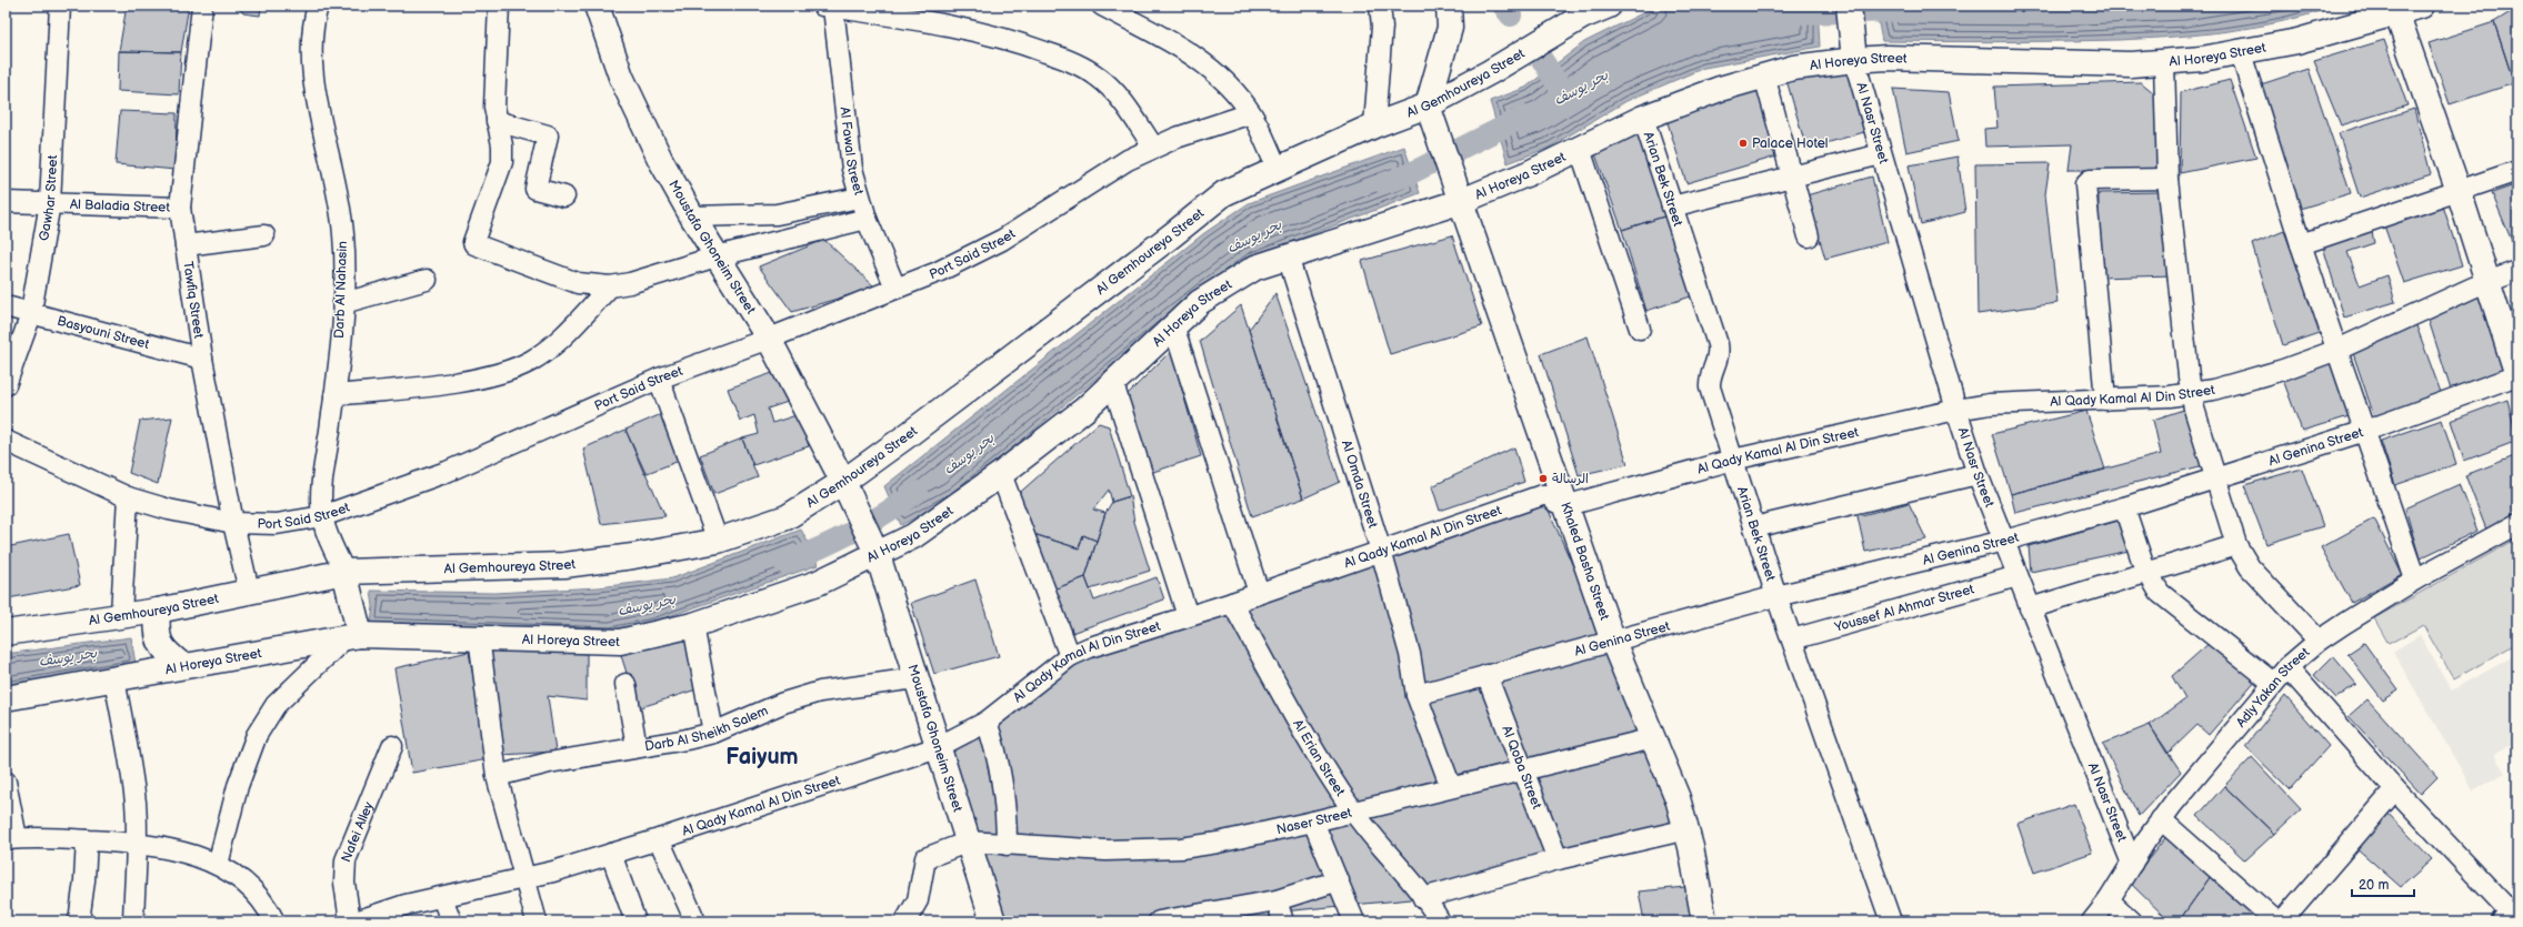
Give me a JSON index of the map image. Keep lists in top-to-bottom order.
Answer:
{
  "streets": {
    "street": [
      "Al Horeya Street",
      "Al Gemhoureya Street",
      "Al Nasr Street",
      "Al Fawal Street",
      "Arian Bek Street",
      "Gawhar Street",
      "Al Baladia Street",
      "Moustafa Ghoneim Street",
      "Port Said Street",
      "Darb Al Nahasin",
      "Tawfiq Street",
      "Basyouni Street",
      "Al Qady Kamal Al Din Street",
      "Al Genina Street",
      "Al Omda Street",
      "Khaled Basha Street",
      "Youssef Al Ahmar Street",
      "Adly Yakan Street",
      "Darb Al Sheikh Salem",
      "Al Erian Street",
      "Al Qoba Street",
      "Naser Street",
      "Nafei Alley"
    ]
  },
  "crossings": [
    ["Al Horeya Street", "Al Nasr Street"],
    ["Al Horeya Street", "Arian Bek Street"],
    ["Al Horeya Street", "Moustafa Ghoneim Street"],
    ["Al Horeya Street", "Al Omda Street"],
    ["Al Horeya Street", "Khaled Basha Street"],
    ["Al Gemhoureya Street", "Moustafa Ghoneim Street"],
    ["Al Gemhoureya Street", "Darb Al Nahasin"],
    ["Al Gemhoureya Street", "Tawfiq Street"],
    ["Al Gemhoureya Street", "Khaled Basha Street"],
    ["Al Nasr Street", "Al Qady Kamal Al Din Street"],
    ["Al Nasr Street", "Al Genina Street"],
    ["Al Nasr Street", "Youssef Al Ahmar Street"],
    ["Al Nasr Street", "Adly Yakan Street"],
    ["Al Fawal Street", "Port Said Street"],
    ["Arian Bek Street", "Al Qady Kamal Al Din Street"],
    ["Arian Bek Street", "Al Genina Street"],
    ["Arian Bek Street", "Youssef Al Ahmar Street"],
    ["Gawhar Street", "Al Baladia Street"],
    ["Gawhar Street", "Basyouni Street"],
    ["Al Baladia Street", "Tawfiq Street"],
    ["Moustafa Ghoneim Street", "Port Said Street"],
    ["Moustafa Ghoneim Street", "Al Qady Kamal Al Din Street"],
    ["Moustafa Ghoneim Street", "Darb Al Sheikh Salem"],
    ["Moustafa Ghoneim Street", "Naser Street"],
    ["Port Said Street", "Darb Al Nahasin"],
    ["Port Said Street", "Tawfiq Street"],
    ["Tawfiq Street", "Basyouni Street"],
    ["Al Qady Kamal Al Din Street", "Al Omda Street"],
    ["Al Qady Kamal Al Din Street", "Khaled Basha Street"],
    ["Al Qady Kamal Al Din Street", "Al Erian Street"],
    ["Al Genina Street", "Al Omda Street"],
    ["Al Genina Street", "Khaled Basha Street"],
    ["Al Genina Street", "Al Qoba Street"],
    ["Al Omda Street", "Naser Street"],
    ["Khaled Basha Street", "Naser Street"],
    ["Al Erian Street", "Naser Street"],
    ["Al Qoba Street", "Naser Street"]
  ],
  "districts": ["Faiyum"],
  "water": ["بحر يوسف"],
  "places": ["Palace Hotel", "الرسالة"],
  "scale_bar": "20 m"
}
